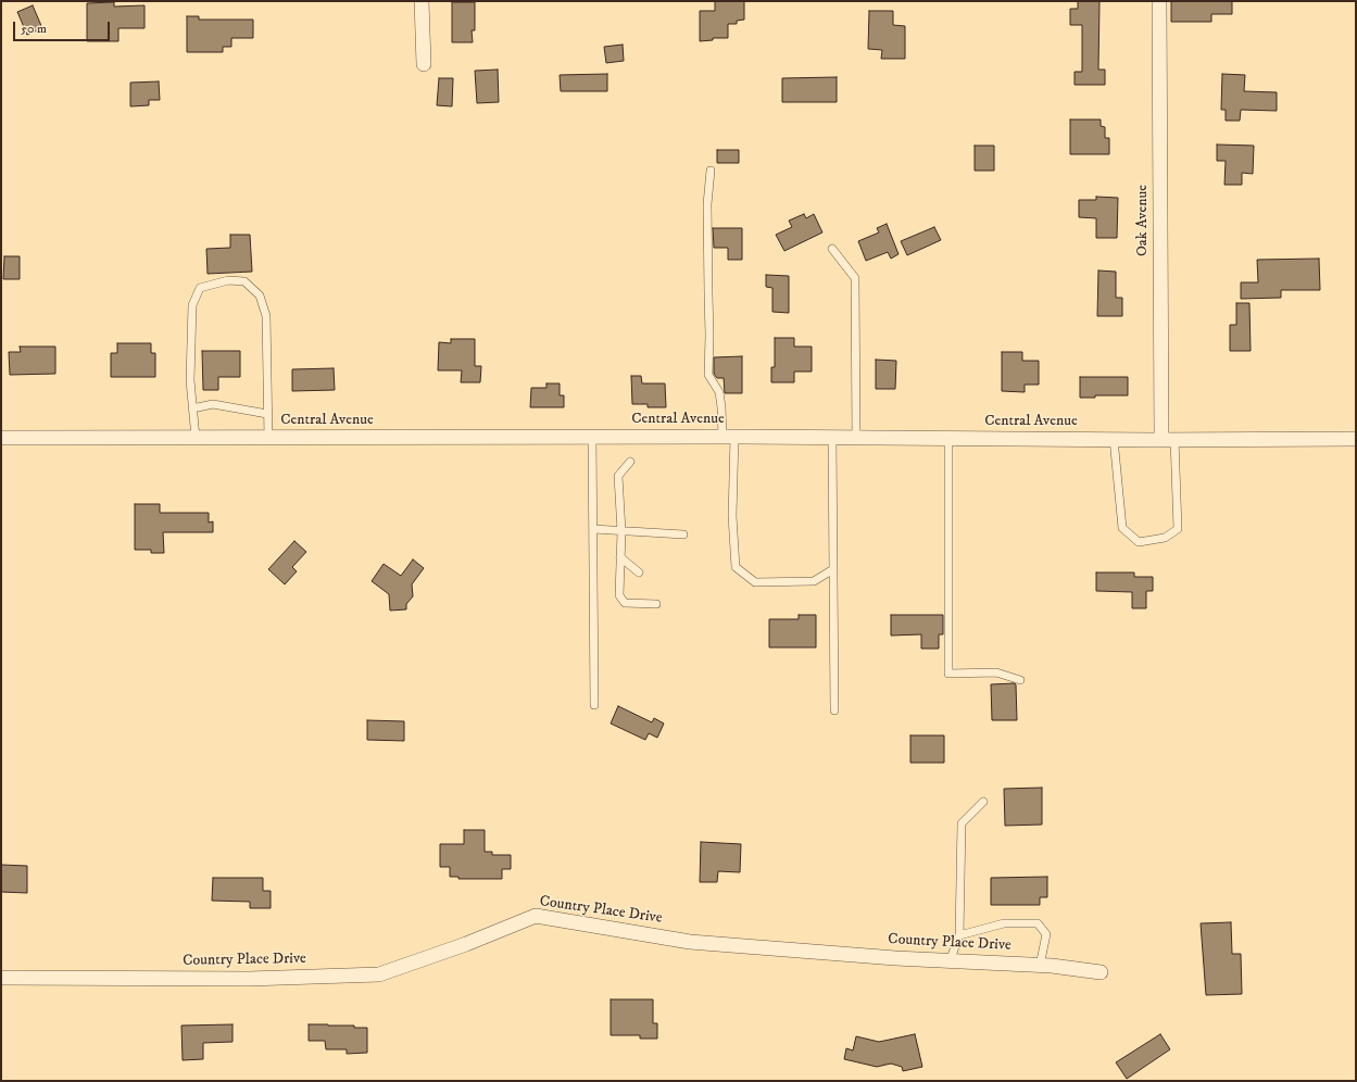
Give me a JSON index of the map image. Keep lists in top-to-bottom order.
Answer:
{
  "streets": {
    "street": ["Oak Avenue", "Central Avenue", "Country Place Drive"]
  },
  "crossings": [
    ["Oak Avenue", "Central Avenue"]
  ],
  "scale_bar": "50 m"
}
